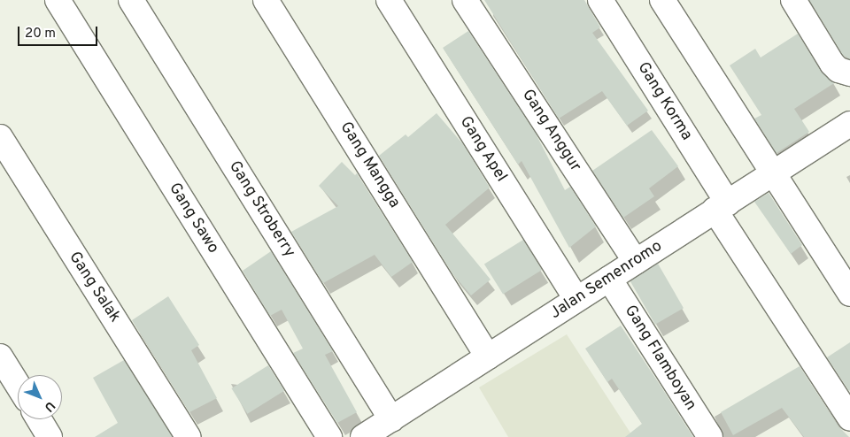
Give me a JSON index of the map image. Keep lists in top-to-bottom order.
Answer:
{
  "streets": {
    "street": [
      "Gang Korma",
      "Gang Anggur",
      "Gang Apel",
      "Gang Mangga",
      "Gang Stroberry",
      "Gang Sawo",
      "Jalan Semenromo",
      "Gang Salak",
      "Gang Flamboyan"
    ]
  },
  "crossings": [
    ["Gang Korma", "Jalan Semenromo"],
    ["Gang Anggur", "Jalan Semenromo"],
    ["Gang Apel", "Jalan Semenromo"],
    ["Gang Mangga", "Jalan Semenromo"],
    ["Gang Stroberry", "Jalan Semenromo"],
    ["Jalan Semenromo", "Gang Flamboyan"]
  ],
  "scale_bar": "20 m",
  "north": "bottom right"
}
